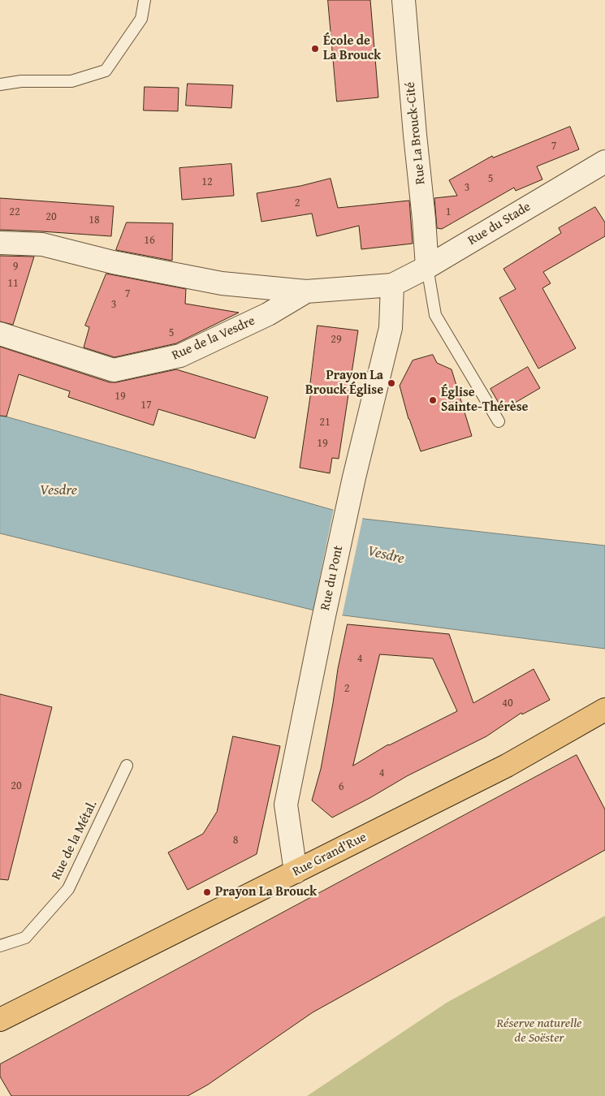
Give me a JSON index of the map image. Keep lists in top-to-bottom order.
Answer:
{
  "streets": {
    "main road": ["Rue Grand'Rue"],
    "street": [
      "Rue La Brouck-Cité",
      "Rue du Stade",
      "Rue de la Vesdre",
      "Rue du Pont"
    ],
    "lane": ["Rue de la Métal."]
  },
  "crossings": [
    ["Rue La Brouck-Cité", "Rue du Stade"],
    ["Rue du Stade", "Rue de la Vesdre"],
    ["Rue du Stade", "Rue du Pont"],
    ["Rue de la Vesdre", "Rue du Pont"],
    ["Rue du Pont", "Rue Grand'Rue"]
  ],
  "water": ["Vesdre"],
  "parks": ["Réserve naturelle de Soëster"],
  "places": [
    "École de La Brouck",
    "Prayon La Brouck Église",
    "Église Sainte-Thérèse",
    "Prayon La Brouck"
  ],
  "house_numbers": [
    "7",
    "5",
    "12",
    "3",
    "2",
    "22",
    "1",
    "20",
    "18",
    "16",
    "9",
    "11",
    "7",
    "3",
    "5",
    "29",
    "19",
    "17",
    "21",
    "19",
    "4",
    "2",
    "40",
    "4",
    "20",
    "6",
    "8"
  ]
}
